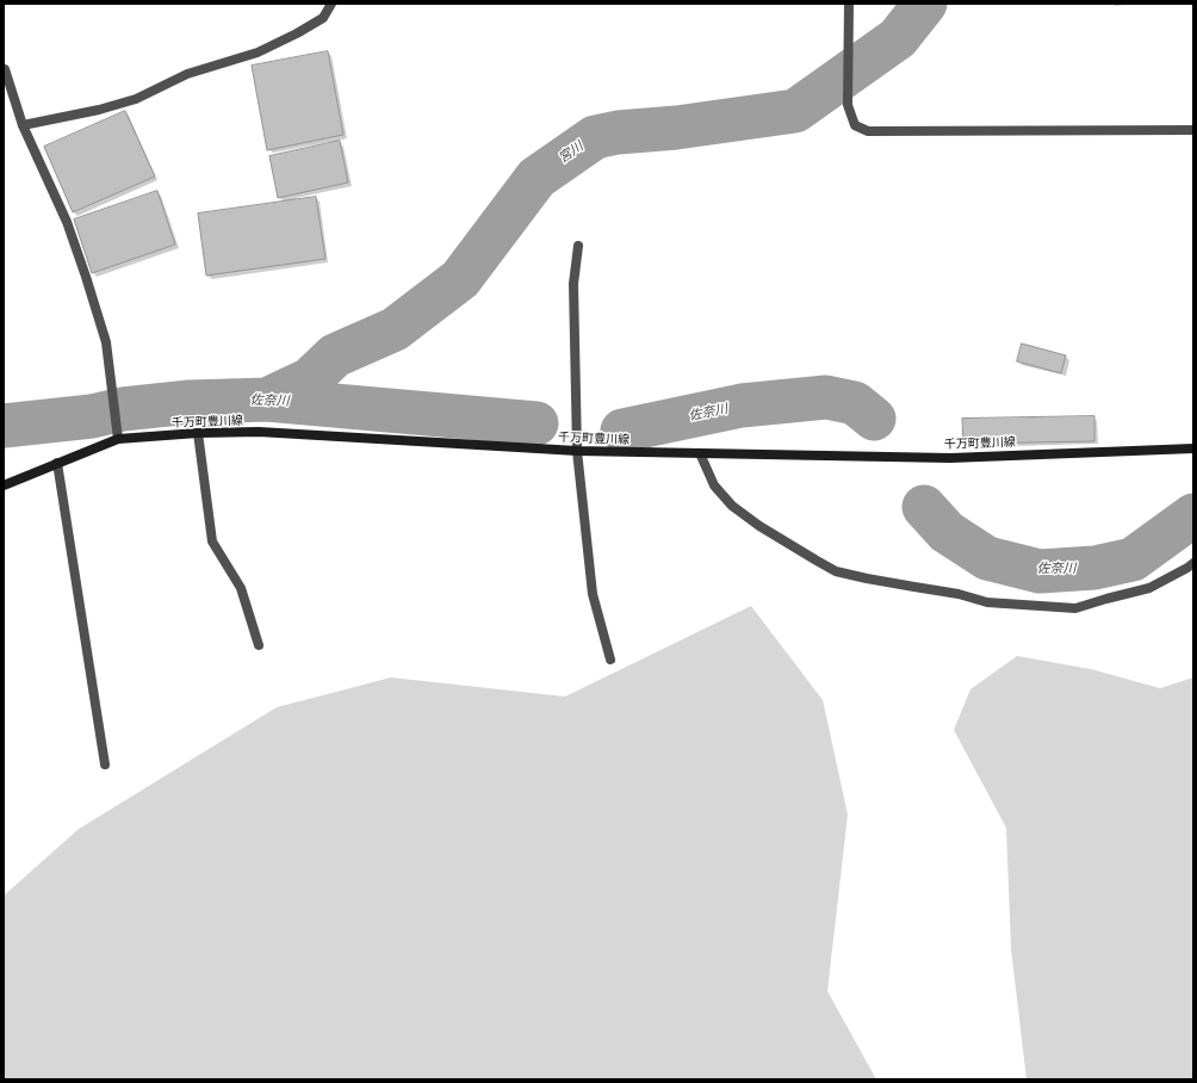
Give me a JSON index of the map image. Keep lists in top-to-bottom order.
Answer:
{
  "streets": {
    "main road": ["千万町豊川線"]
  },
  "water": ["宮川", "佐奈川"]
}
